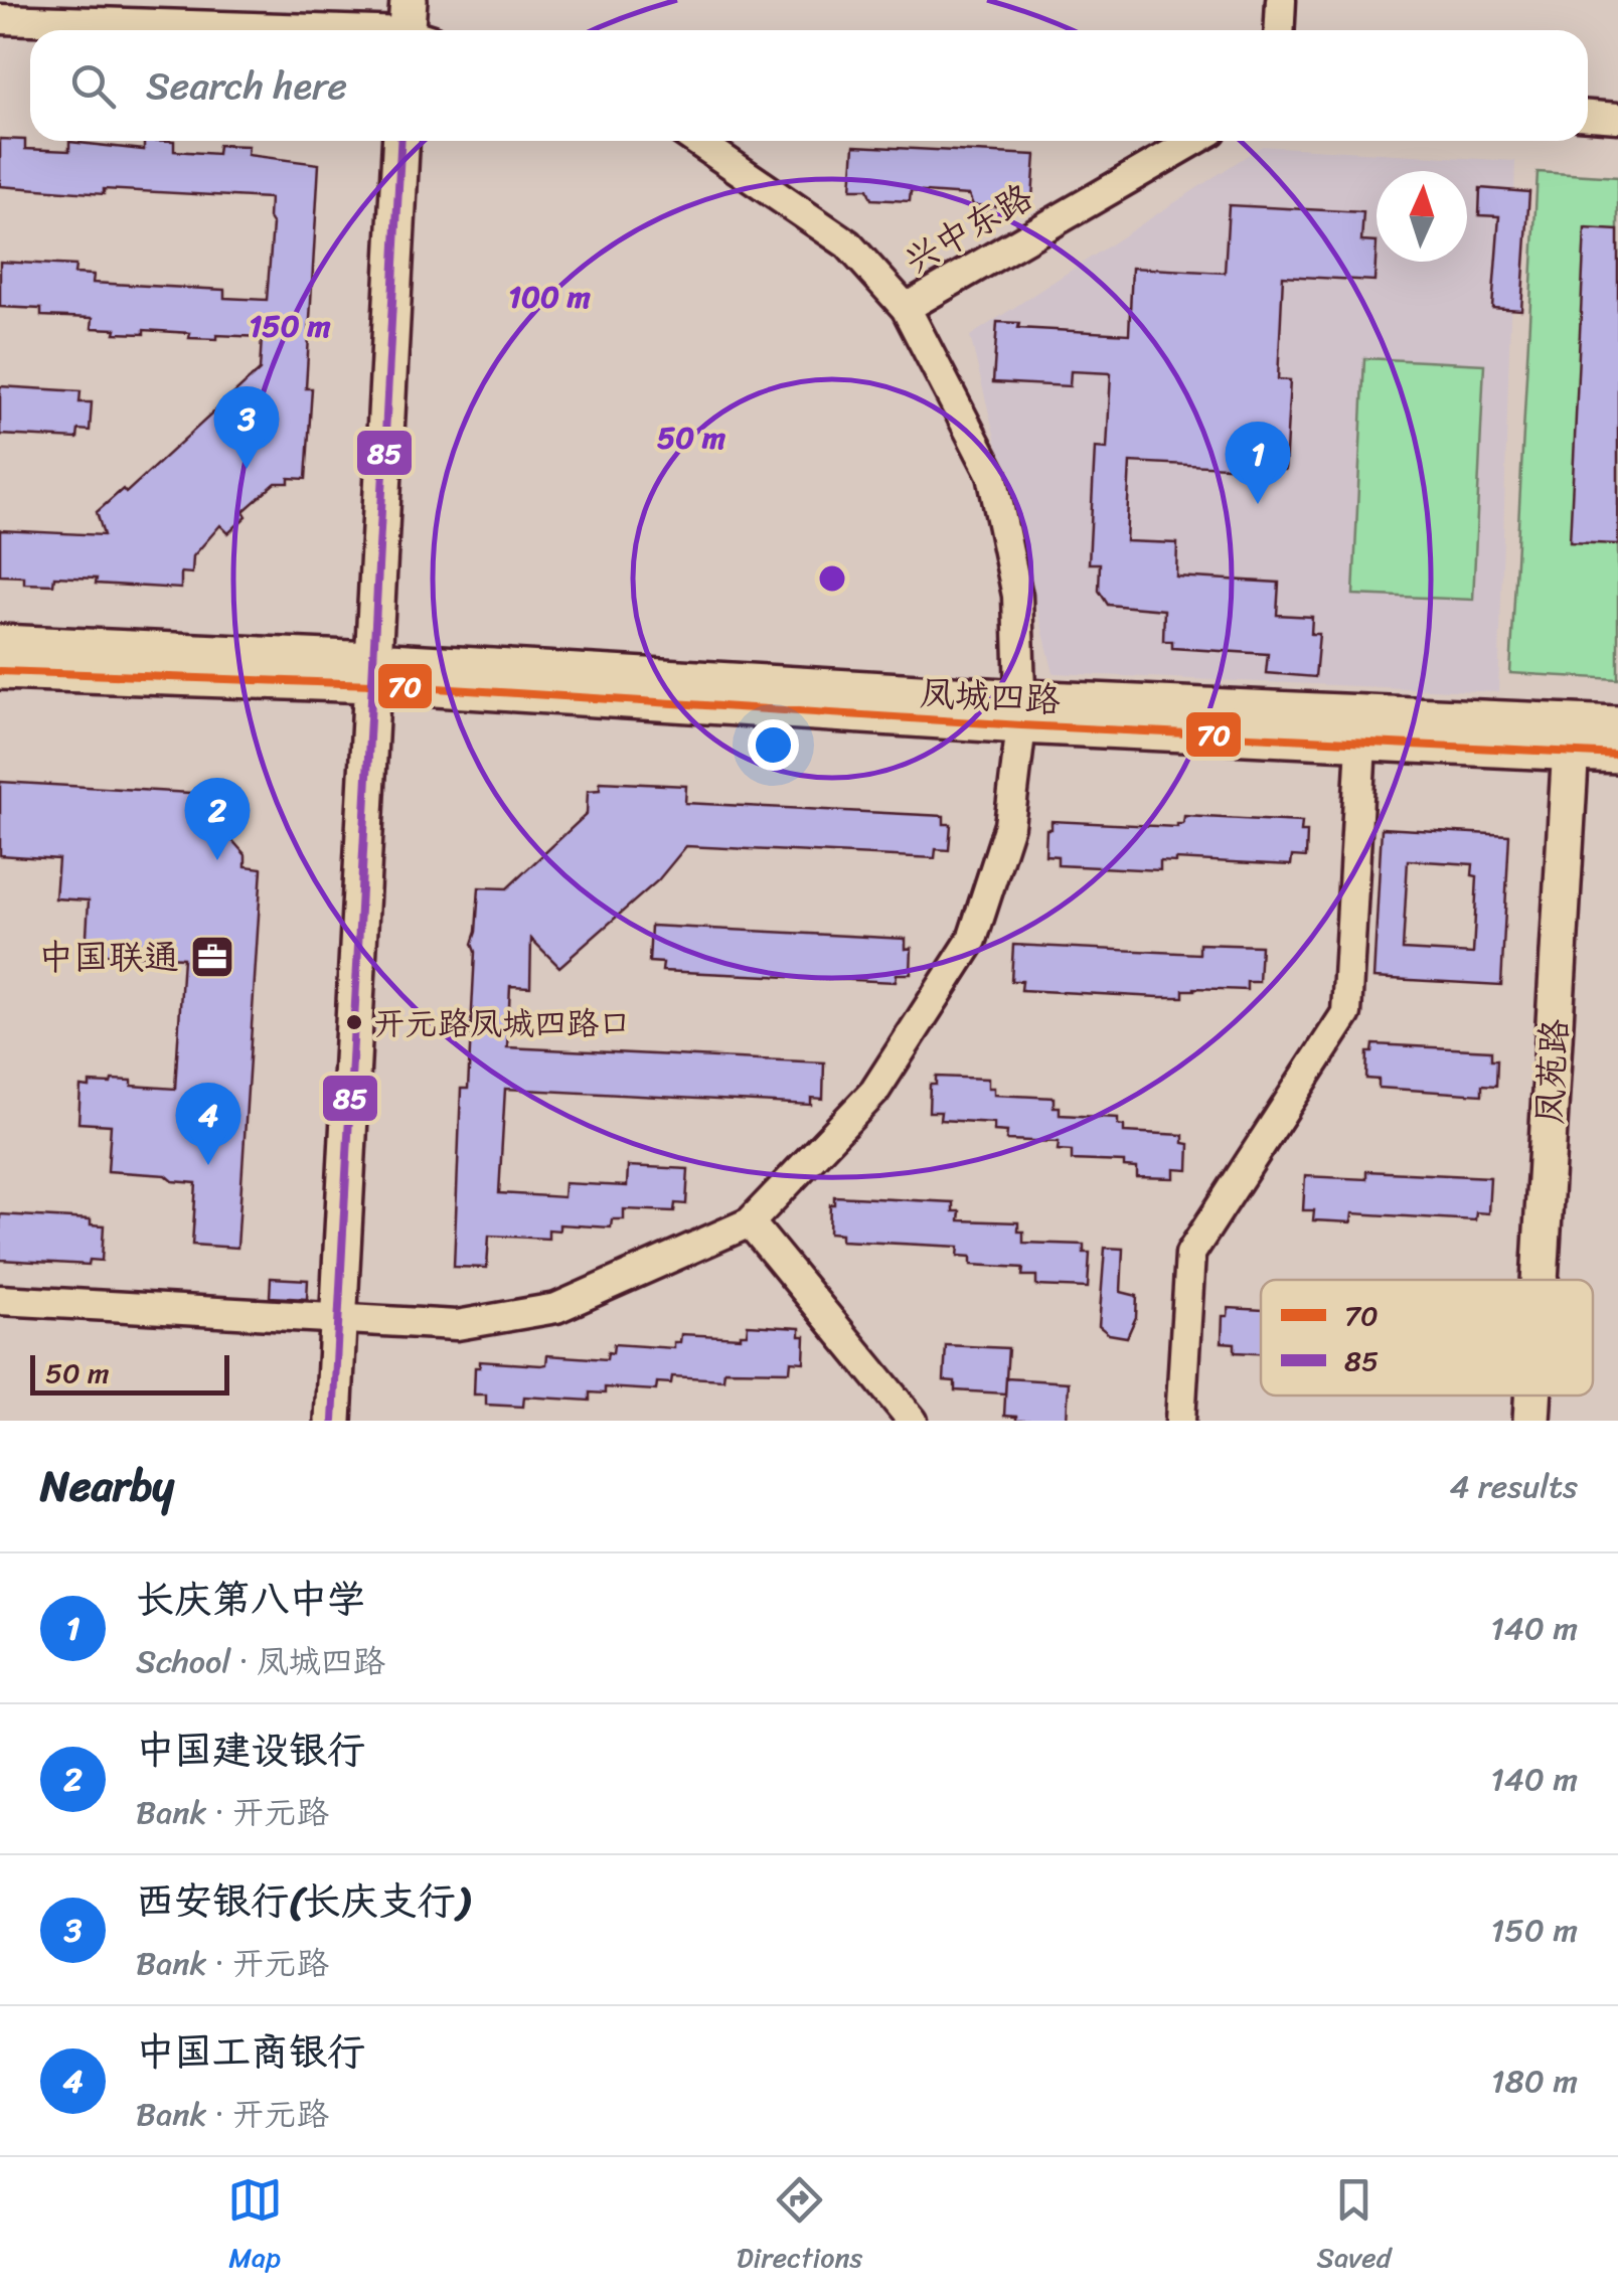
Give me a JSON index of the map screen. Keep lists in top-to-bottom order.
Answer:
{
  "streets": {
    "street": ["兴中东路", "凤城四路", "凤苑路"]
  },
  "crossings": [
    ["凤城四路", "凤苑路"]
  ],
  "places": {
    "office": ["中国联通"],
    "other": ["开元路凤城四路口"]
  },
  "lines": ["transit line 85", "transit line 70"],
  "legend": ["70", "85"],
  "scale_bar": "50 m",
  "north": "top",
  "page": {
    "search": "Search here",
    "pins": [
      "3",
      "1",
      "2",
      "4"
    ],
    "scale": "50 m",
    "heading": ["Nearby", "4 results"],
    "list": [
      {
        "mark": "1",
        "name": "长庆第八中学",
        "note": "School · 凤城四路",
        "value": "140 m"
      },
      {
        "mark": "2",
        "name": "中国建设银行",
        "note": "Bank · 开元路",
        "value": "140 m"
      },
      {
        "mark": "3",
        "name": "西安银行(长庆支行)",
        "note": "Bank · 开元路",
        "value": "150 m"
      },
      {
        "mark": "4",
        "name": "中国工商银行",
        "note": "Bank · 开元路",
        "value": "180 m"
      }
    ],
    "nav": ["Map", "Directions", "Saved"]
  },
  "rings": ["100 m", "150 m", "50 m"]
}
